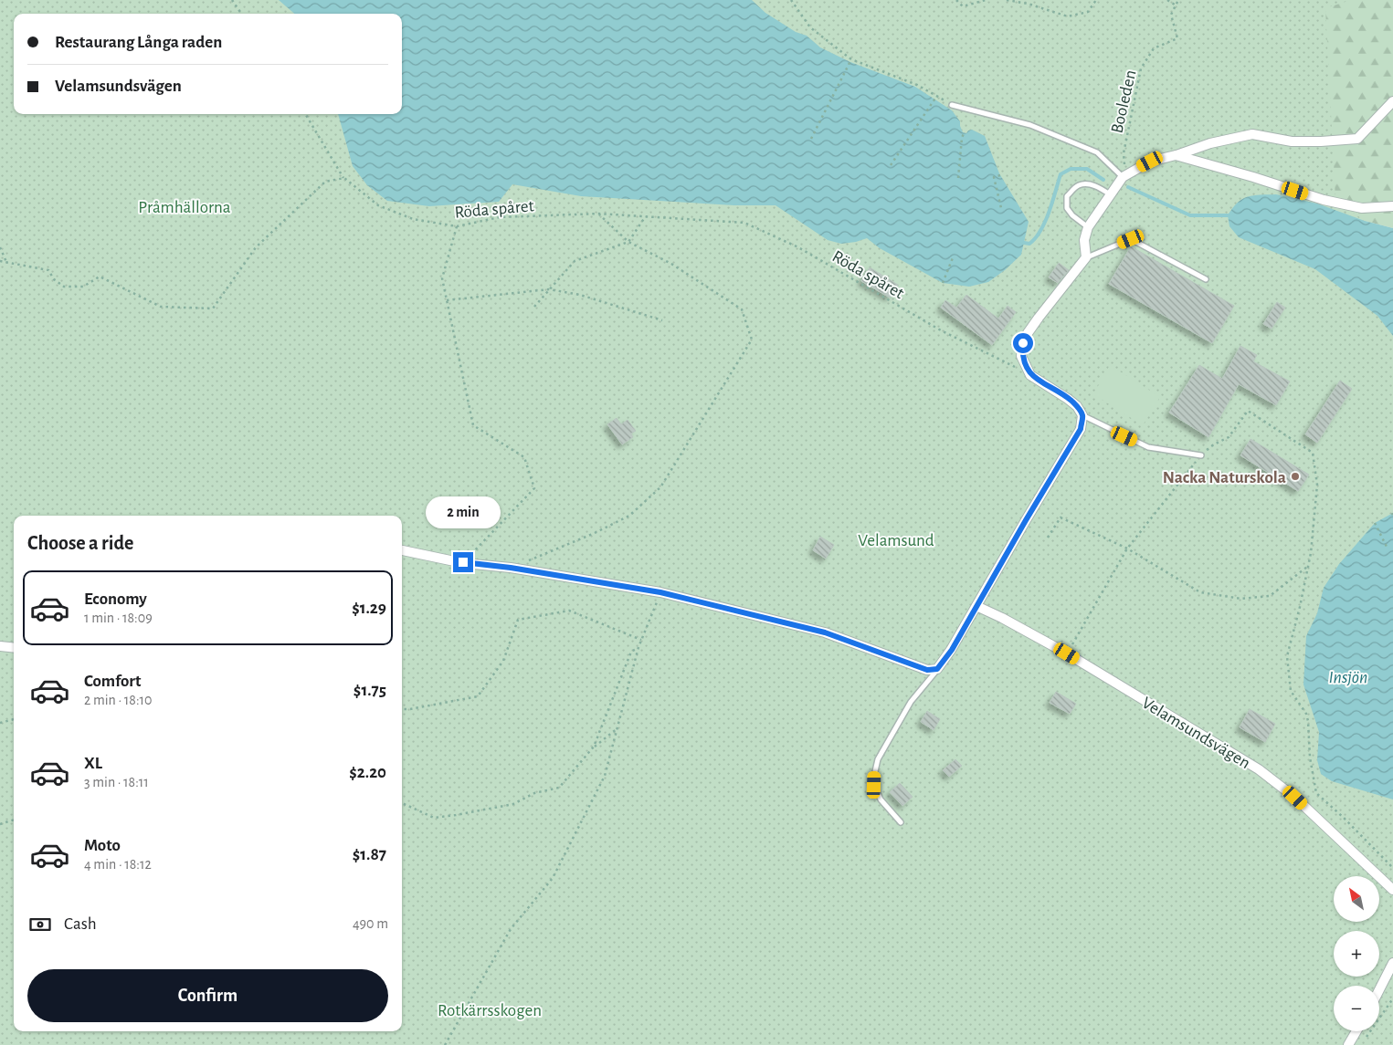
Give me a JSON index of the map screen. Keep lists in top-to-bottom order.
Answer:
{
  "streets": {
    "street": ["Velamsundsvägen"],
    "path": ["Booleden", "Röda spåret"]
  },
  "water": ["Insjön"],
  "parks": ["Pråmhällorna", "Velamsund", "Rotkärrsskogen"],
  "places": ["Nacka Naturskola"],
  "north": "top left",
  "page": {
    "banner": ["Restaurang Långa raden", "Velamsundsvägen"],
    "bubble": "2 min",
    "heading": "Choose a ride",
    "list": [
      {
        "name": "Economy",
        "note": "1 min · 18:09",
        "value": "$1.29"
      },
      {
        "name": "Comfort",
        "note": "2 min · 18:10",
        "value": "$1.75"
      },
      {
        "name": "XL",
        "note": "3 min · 18:11",
        "value": "$2.20"
      },
      {
        "name": "Moto",
        "note": "4 min · 18:12",
        "value": "$1.87"
      }
    ],
    "map_buttons": ["+", "−"],
    "pay": ["Cash", "490 m"],
    "buttons": "Confirm"
  }
}
